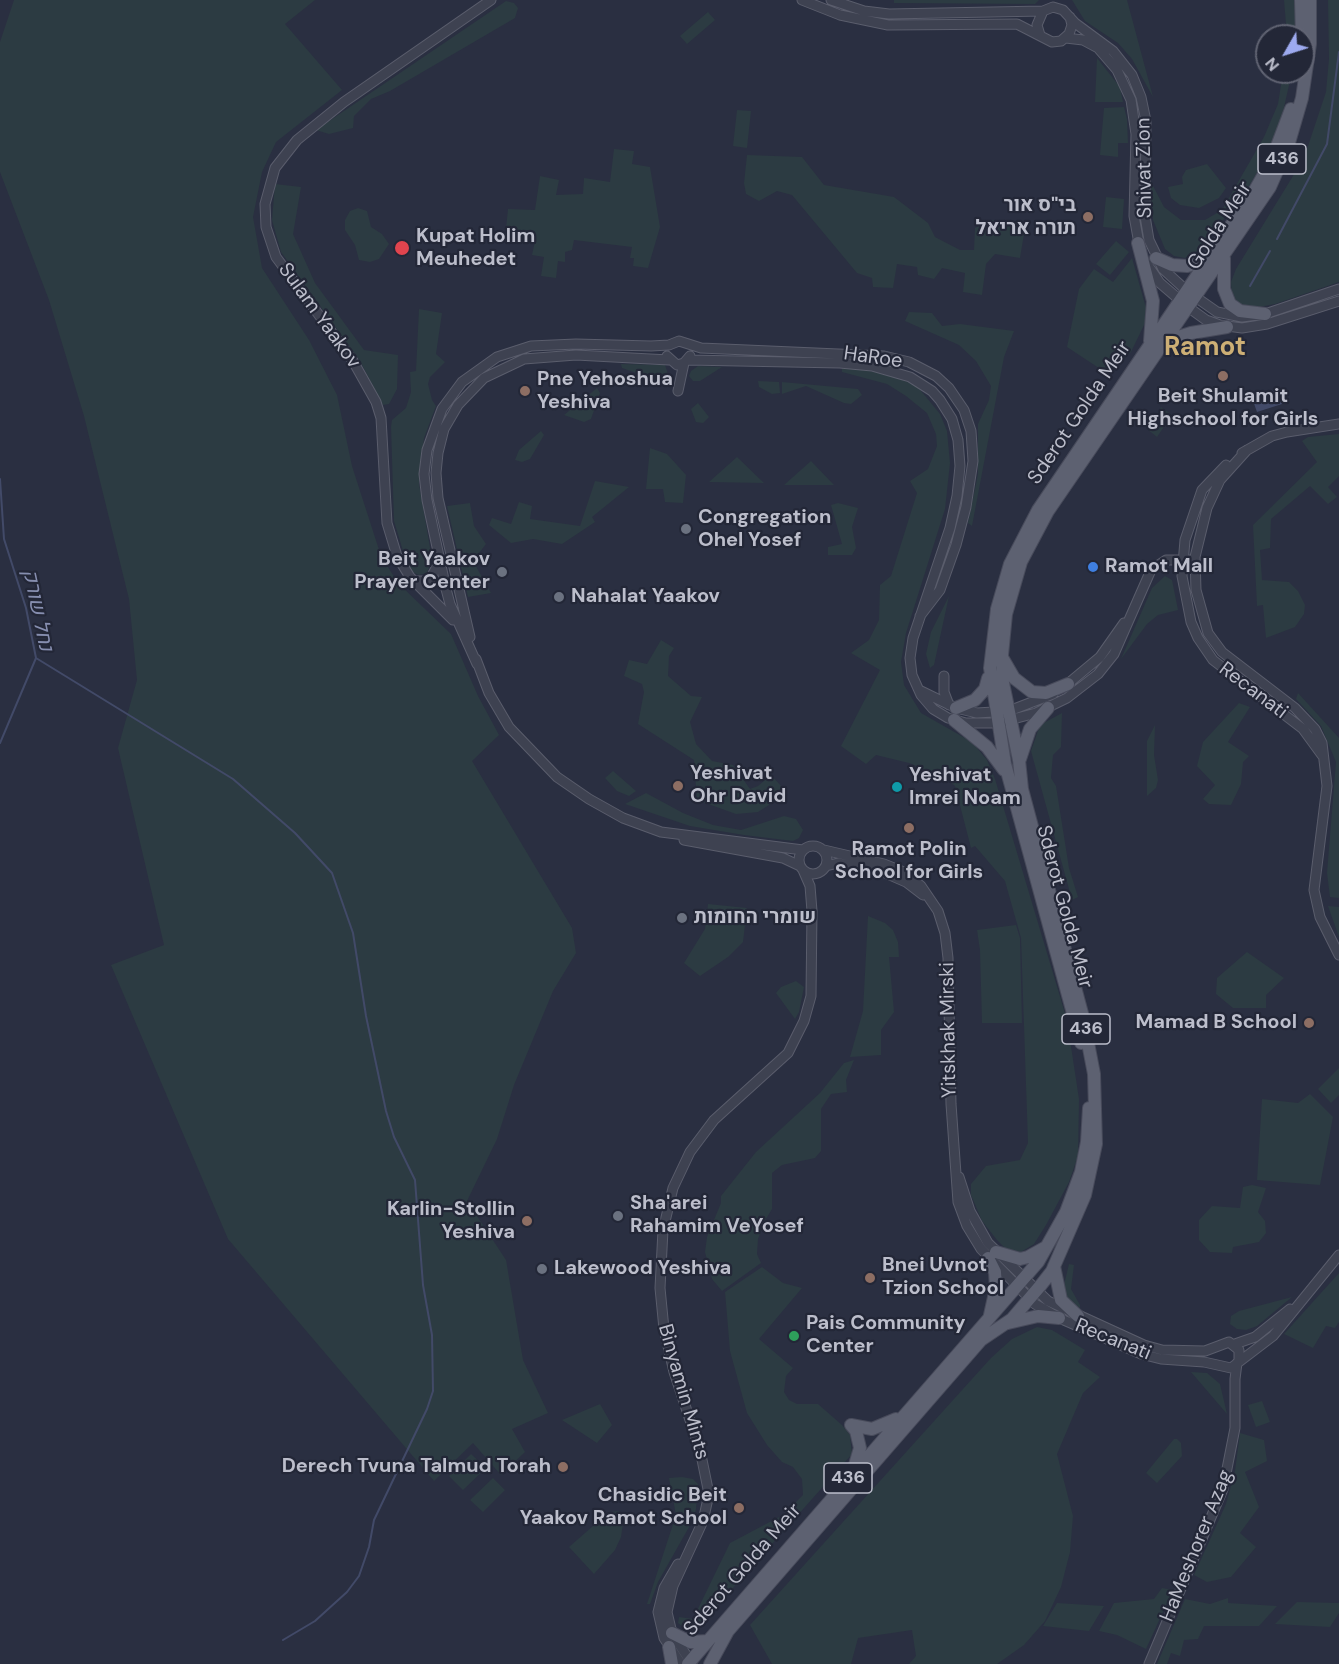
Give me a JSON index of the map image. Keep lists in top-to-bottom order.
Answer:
{
  "streets": {
    "main road": ["436", "Golda Meir", "Sderot Golda Meir"],
    "street": [
      "Shivat Zion",
      "Sulam Yaakov",
      "HaRoe",
      "Recanati",
      "Yitskhak Mirski",
      "Binyamin Mints",
      "HaMeshorer Azag"
    ]
  },
  "crossings": [
    ["Shivat Zion", "Golda Meir"],
    ["Shivat Zion", "Sderot Golda Meir"],
    ["Golda Meir", "Sderot Golda Meir"],
    ["HaRoe", "Sderot Golda Meir"],
    ["Sderot Golda Meir", "Recanati"],
    ["Sderot Golda Meir", "Yitskhak Mirski"],
    ["Sderot Golda Meir", "Binyamin Mints"],
    ["Recanati", "Yitskhak Mirski"],
    ["Recanati", "HaMeshorer Azag"],
    ["Yitskhak Mirski", "Binyamin Mints"]
  ],
  "districts": ["Ramot"],
  "water": ["נחל שורק"],
  "places": [
    "בי\"ס אור תורה אריאל",
    "Kupat Holim Meuhedet",
    "Beit Shulamit Highschool for Girls",
    "Pne Yehoshua Yeshiva",
    "Congregation Ohel Yosef",
    "Ramot Mall",
    "Beit Yaakov Prayer Center",
    "Nahalat Yaakov",
    "Yeshivat Ohr David",
    "Yeshivat Imrei Noam",
    "Ramot Polin School for Girls",
    "שומרי החומות",
    "Mamad B School",
    "Sha'arei Rahamim VeYosef",
    "Karlin-Stollin Yeshiva",
    "Lakewood Yeshiva",
    "Bnei Uvnot Tzion School",
    "Pais Community Center",
    "Derech Tvuna Talmud Torah",
    "Chasidic Beit Yaakov Ramot School"
  ],
  "north": "bottom left"
}
